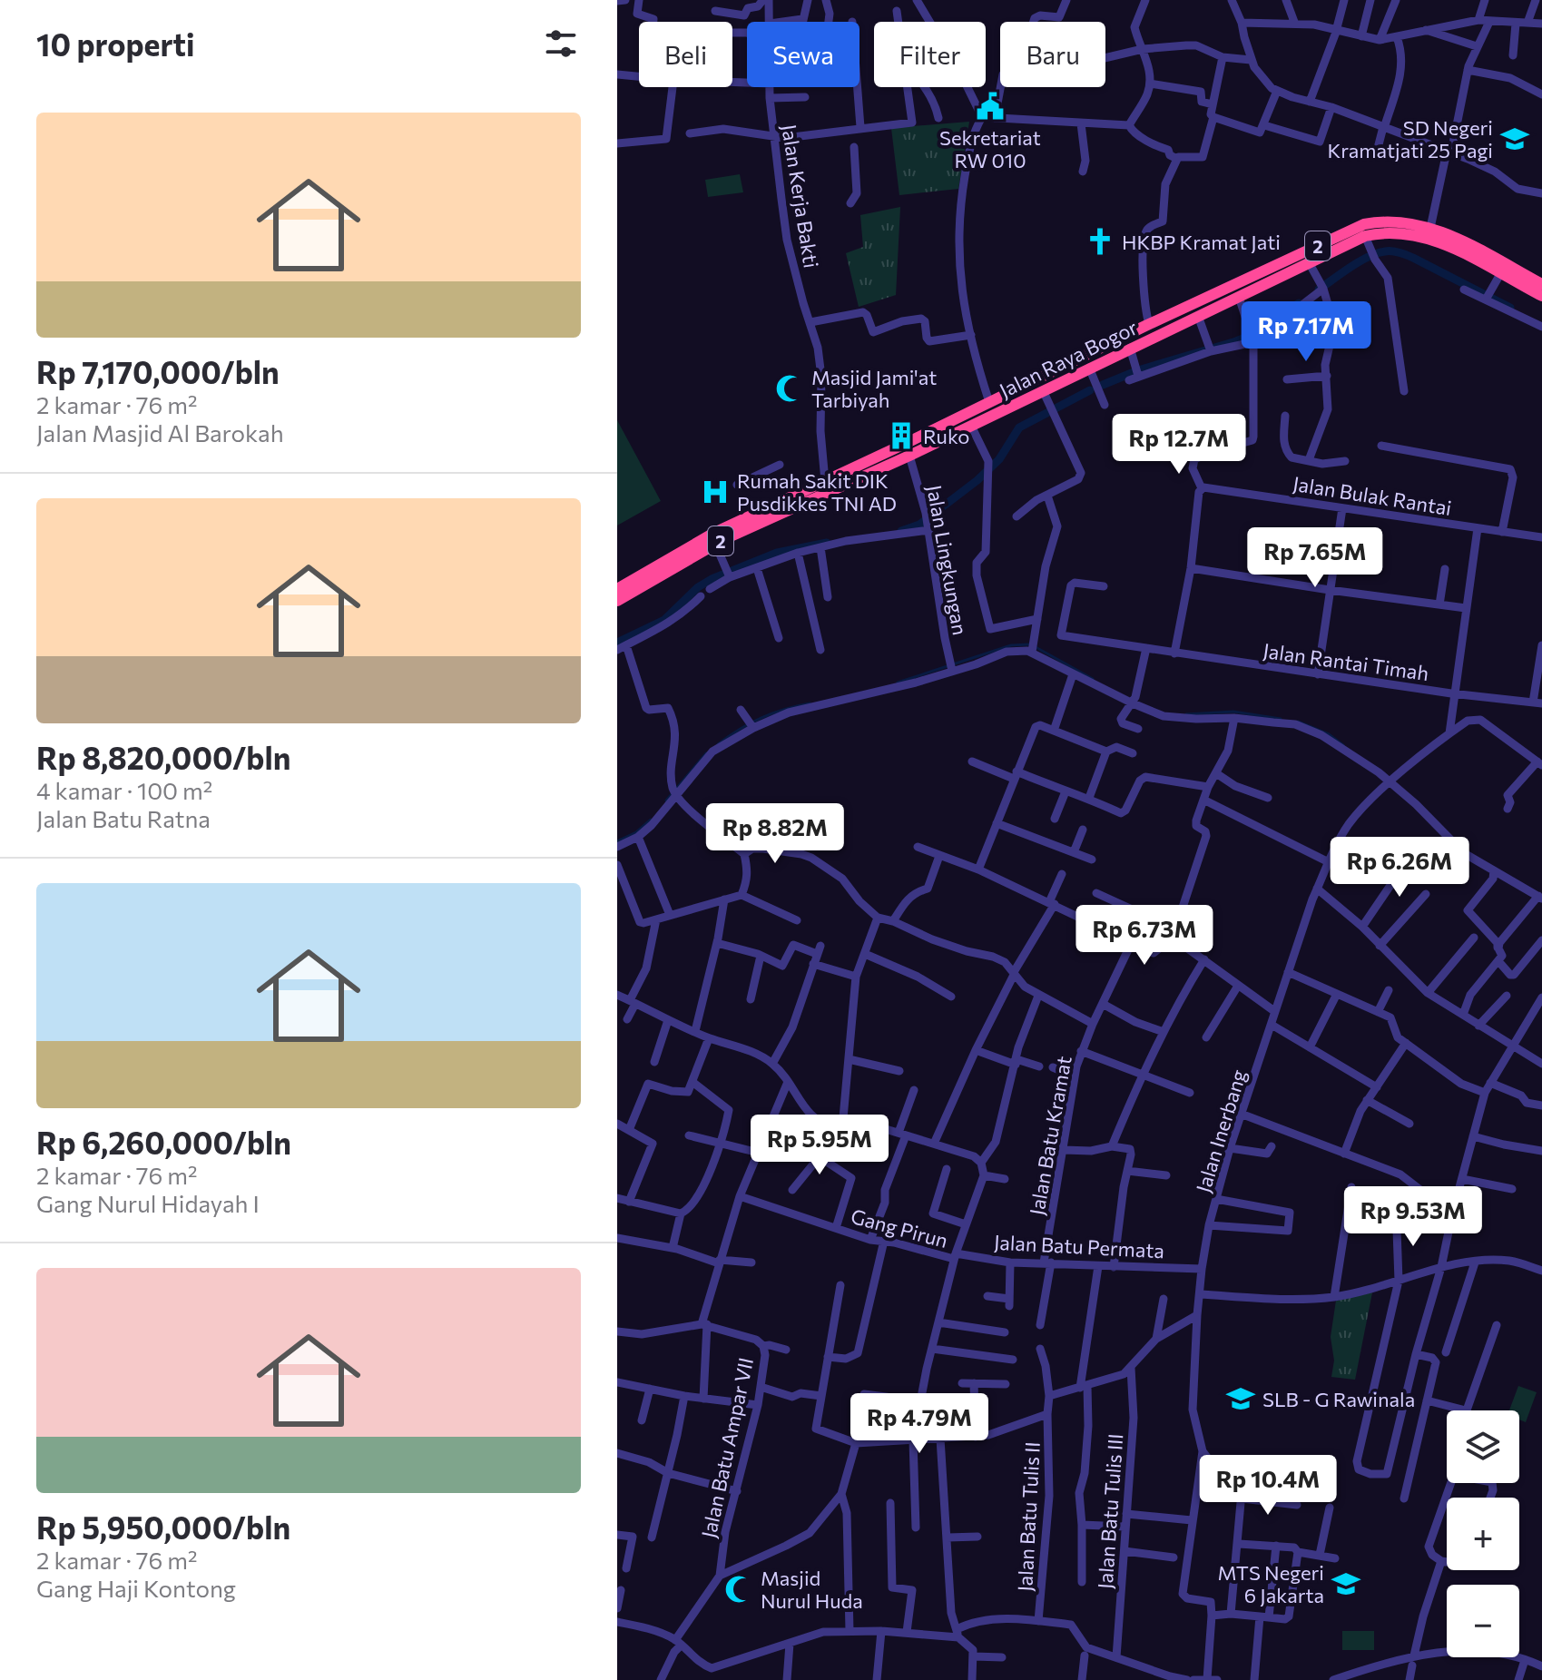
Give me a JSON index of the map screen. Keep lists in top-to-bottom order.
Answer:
{
  "streets": {
    "highway": ["2", "Jalan Raya Bogor"],
    "street": [
      "Jalan Kerja Bakti",
      "Jalan Bulak Rantai",
      "Jalan Lingkungan",
      "Jalan Rantai Timah",
      "Jalan Inerbang",
      "Jalan Batu Kramat",
      "Gang Pirun",
      "Jalan Batu Permata",
      "Jalan Batu Ampar VII",
      "Jalan Batu Tulis III",
      "Jalan Batu Tulis II"
    ]
  },
  "crossings": [
    ["Jalan Kerja Bakti", "Jalan Raya Bogor"],
    ["Jalan Raya Bogor", "Jalan Lingkungan"],
    ["Jalan Inerbang", "Jalan Batu Permata"],
    ["Jalan Batu Kramat", "Jalan Batu Permata"],
    ["Gang Pirun", "Jalan Batu Permata"]
  ],
  "places": {
    "public building": ["Sekretariat RW 010"],
    "school or university": ["SD Negeri Kramatjati 25 Pagi", "SLB - G Rawinala", "MTS Negeri 6 Jakarta"],
    "church": ["HKBP Kramat Jati"],
    "mosque": ["Masjid Jami'at Tarbiyah", "Masjid Nurul Huda"],
    "building": ["Ruko"],
    "hospital": ["Rumah Sakit DIK Pusdikkes TNI AD"]
  },
  "page": {
    "heading": "10 properti",
    "chip": [
      "Beli",
      "Sewa",
      "Filter",
      "Baru"
    ],
    "list": [
      {
        "name": "Rp 7,170,000/bln",
        "note": "2 kamar · 76 m² · Jalan Masjid Al Barokah"
      },
      {
        "name": "Rp 8,820,000/bln",
        "note": "4 kamar · 100 m² · Jalan Batu Ratna"
      },
      {
        "name": "Rp 6,260,000/bln",
        "note": "2 kamar · 76 m² · Gang Nurul Hidayah I"
      },
      {
        "name": "Rp 5,950,000/bln",
        "note": "2 kamar · 76 m² · Gang Haji Kontong"
      }
    ],
    "price": [
      "Rp 7.17M",
      "Rp 12.7M",
      "Rp 7.65M",
      "Rp 8.82M",
      "Rp 6.26M",
      "Rp 6.73M",
      "Rp 5.95M",
      "Rp 9.53M",
      "Rp 4.79M",
      "Rp 10.4M"
    ],
    "map_buttons": ["+", "−"]
  }
}
